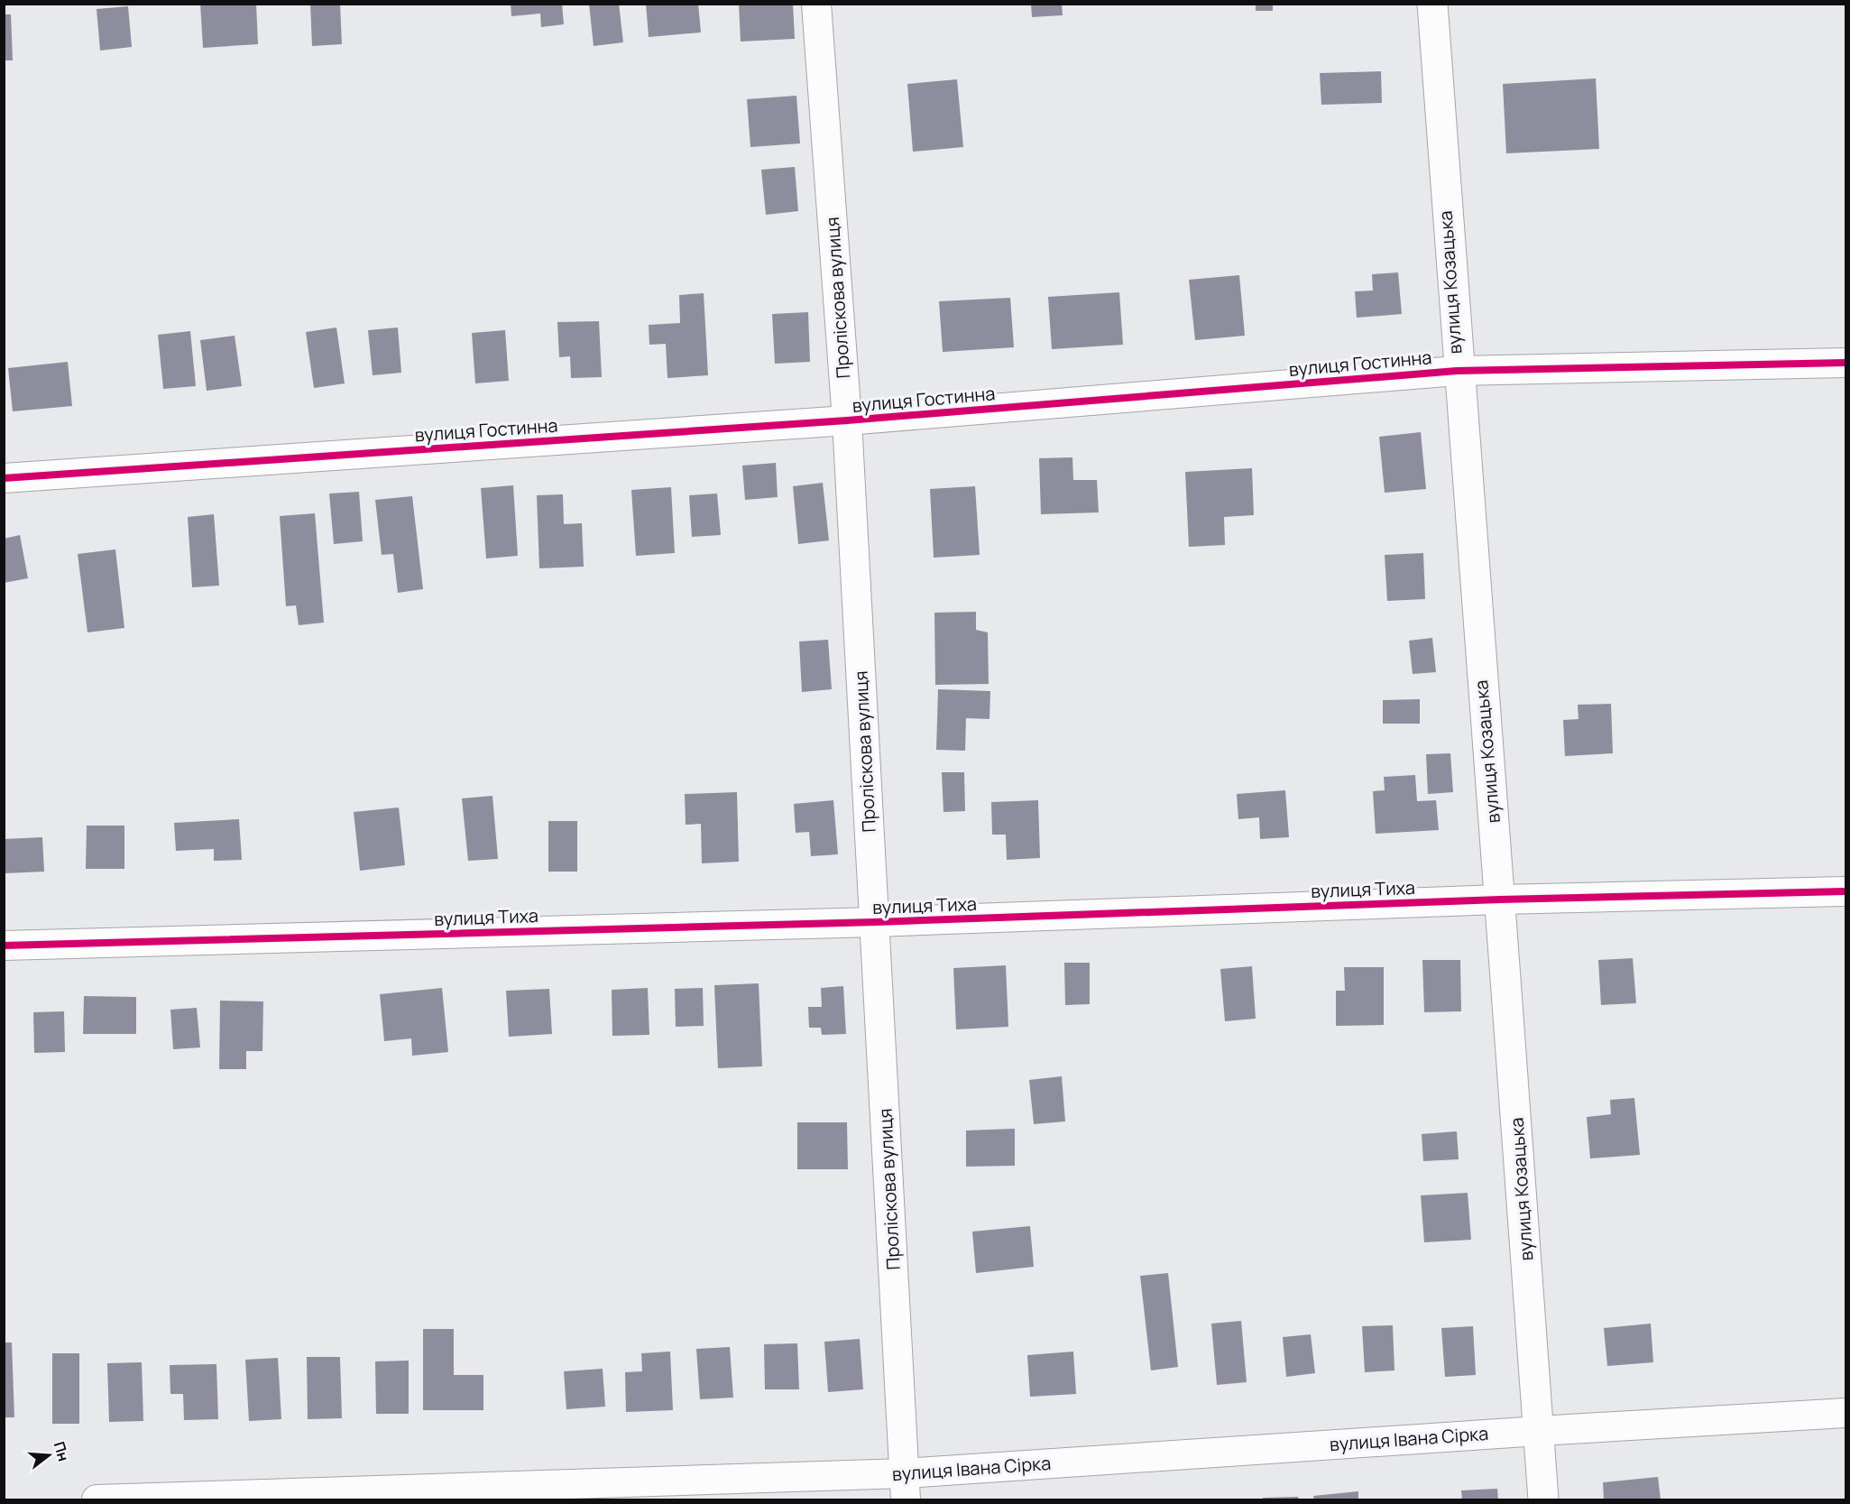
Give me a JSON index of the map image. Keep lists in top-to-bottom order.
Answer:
{
  "streets": {
    "street": [
      "вулиця Козацька",
      "Проліскова вулиця",
      "вулиця Гостинна",
      "вулиця Тиха",
      "вулиця Івана Сірка"
    ]
  },
  "crossings": [
    ["вулиця Козацька", "вулиця Гостинна"],
    ["вулиця Козацька", "вулиця Тиха"],
    ["вулиця Козацька", "вулиця Івана Сірка"],
    ["Проліскова вулиця", "вулиця Гостинна"],
    ["Проліскова вулиця", "вулиця Тиха"],
    ["Проліскова вулиця", "вулиця Івана Сірка"]
  ],
  "north": "right"
}
